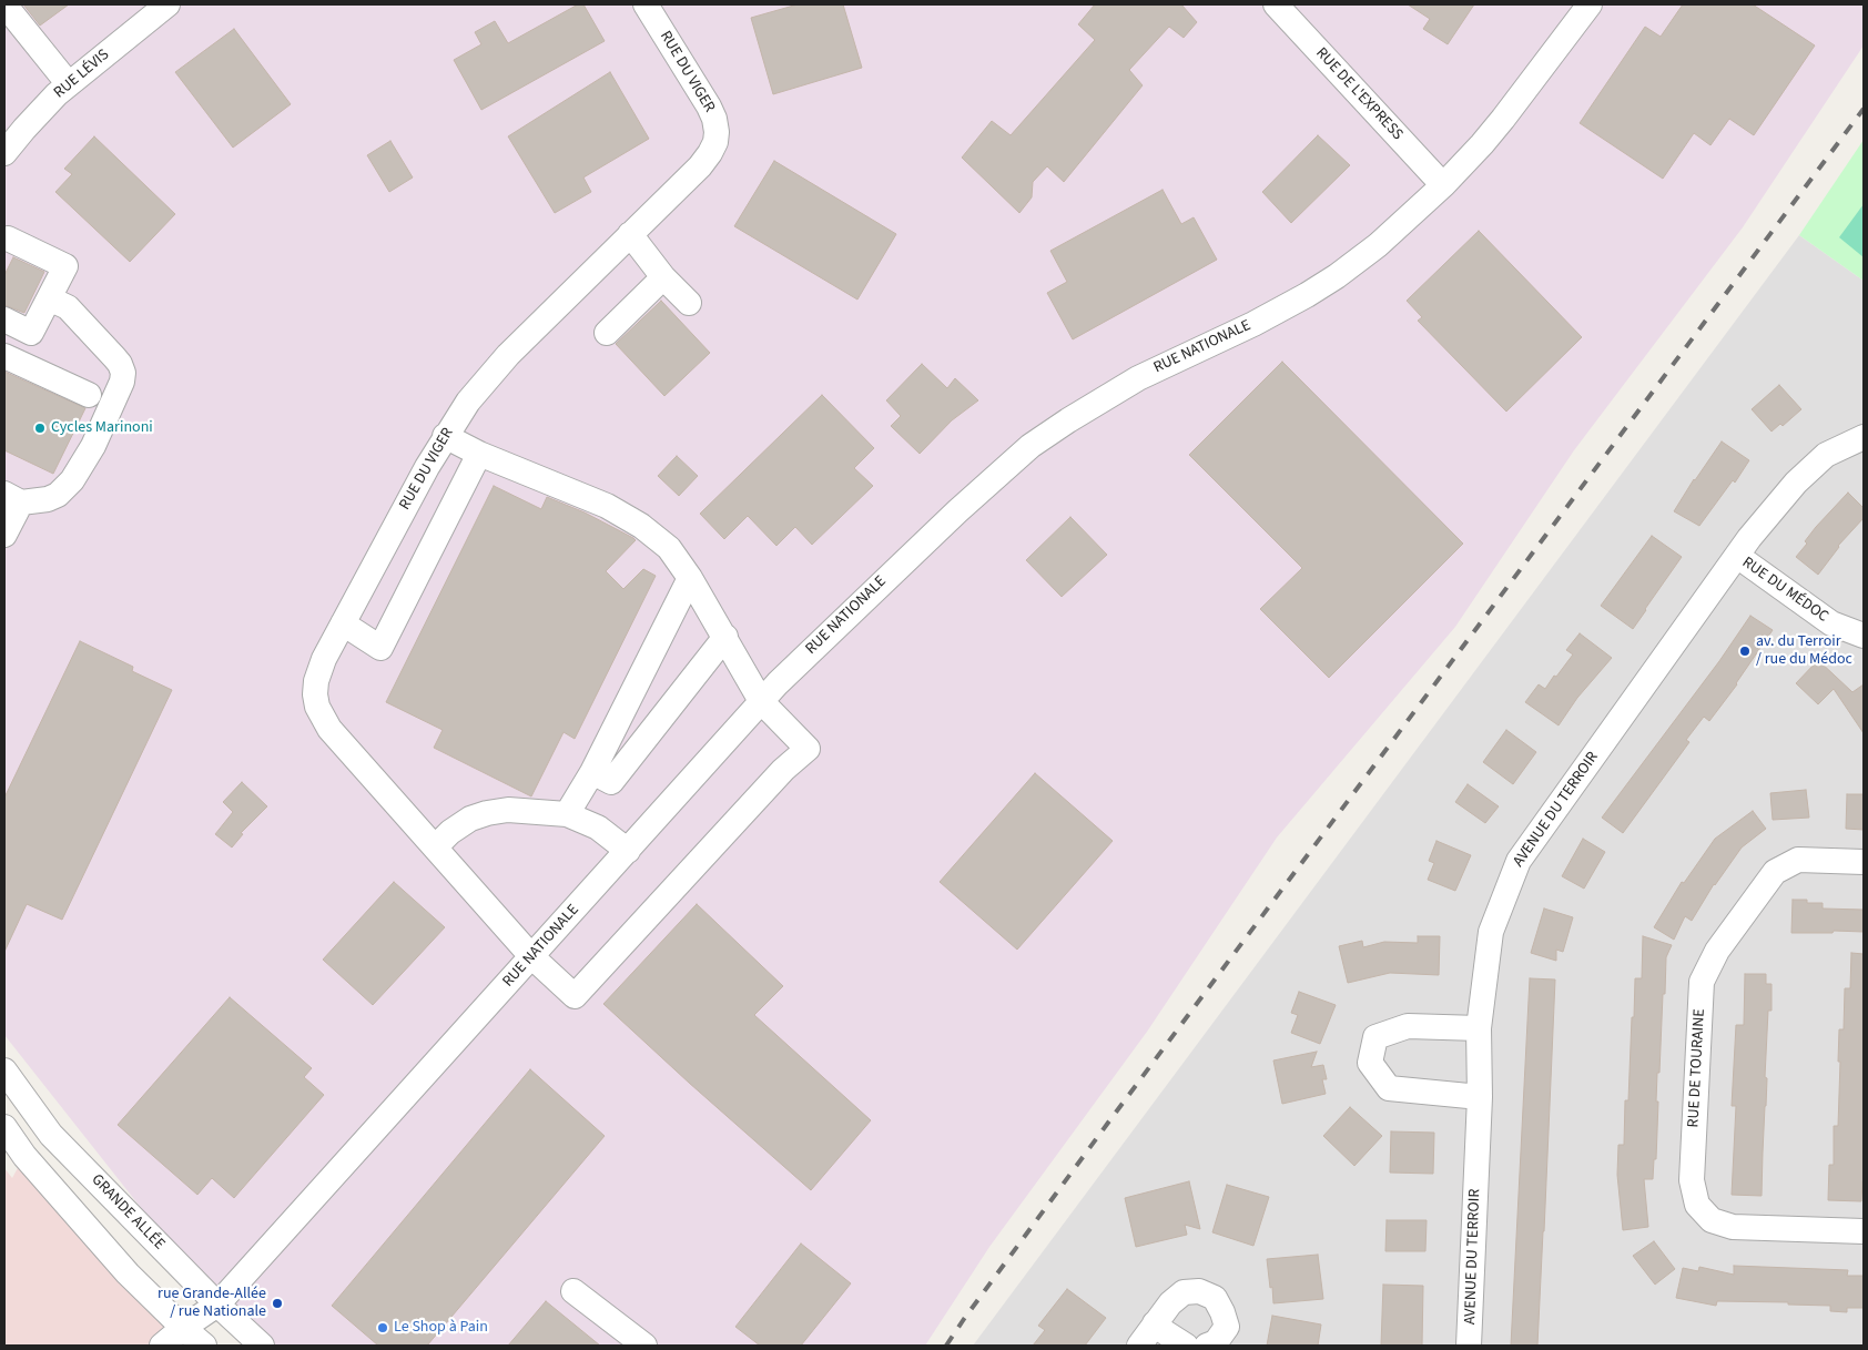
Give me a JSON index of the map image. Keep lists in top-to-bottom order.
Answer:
{
  "streets": {
    "street": [
      "RUE DU VIGER",
      "RUE LÉVIS",
      "RUE DE L'EXPRESS",
      "RUE NATIONALE",
      "RUE DU MÉDOC",
      "AVENUE DU TERROIR",
      "RUE DE TOURAINE",
      "GRANDE ALLÉE"
    ]
  },
  "crossings": [
    ["RUE DU VIGER", "RUE NATIONALE"],
    ["RUE DE L'EXPRESS", "RUE NATIONALE"],
    ["RUE NATIONALE", "GRANDE ALLÉE"],
    ["RUE DU MÉDOC", "AVENUE DU TERROIR"]
  ],
  "places": [
    "Cycles Marinoni",
    "av. du Terroir / rue du Médoc",
    "rue Grande-Allée / rue Nationale",
    "Le Shop à Pain"
  ]
}
